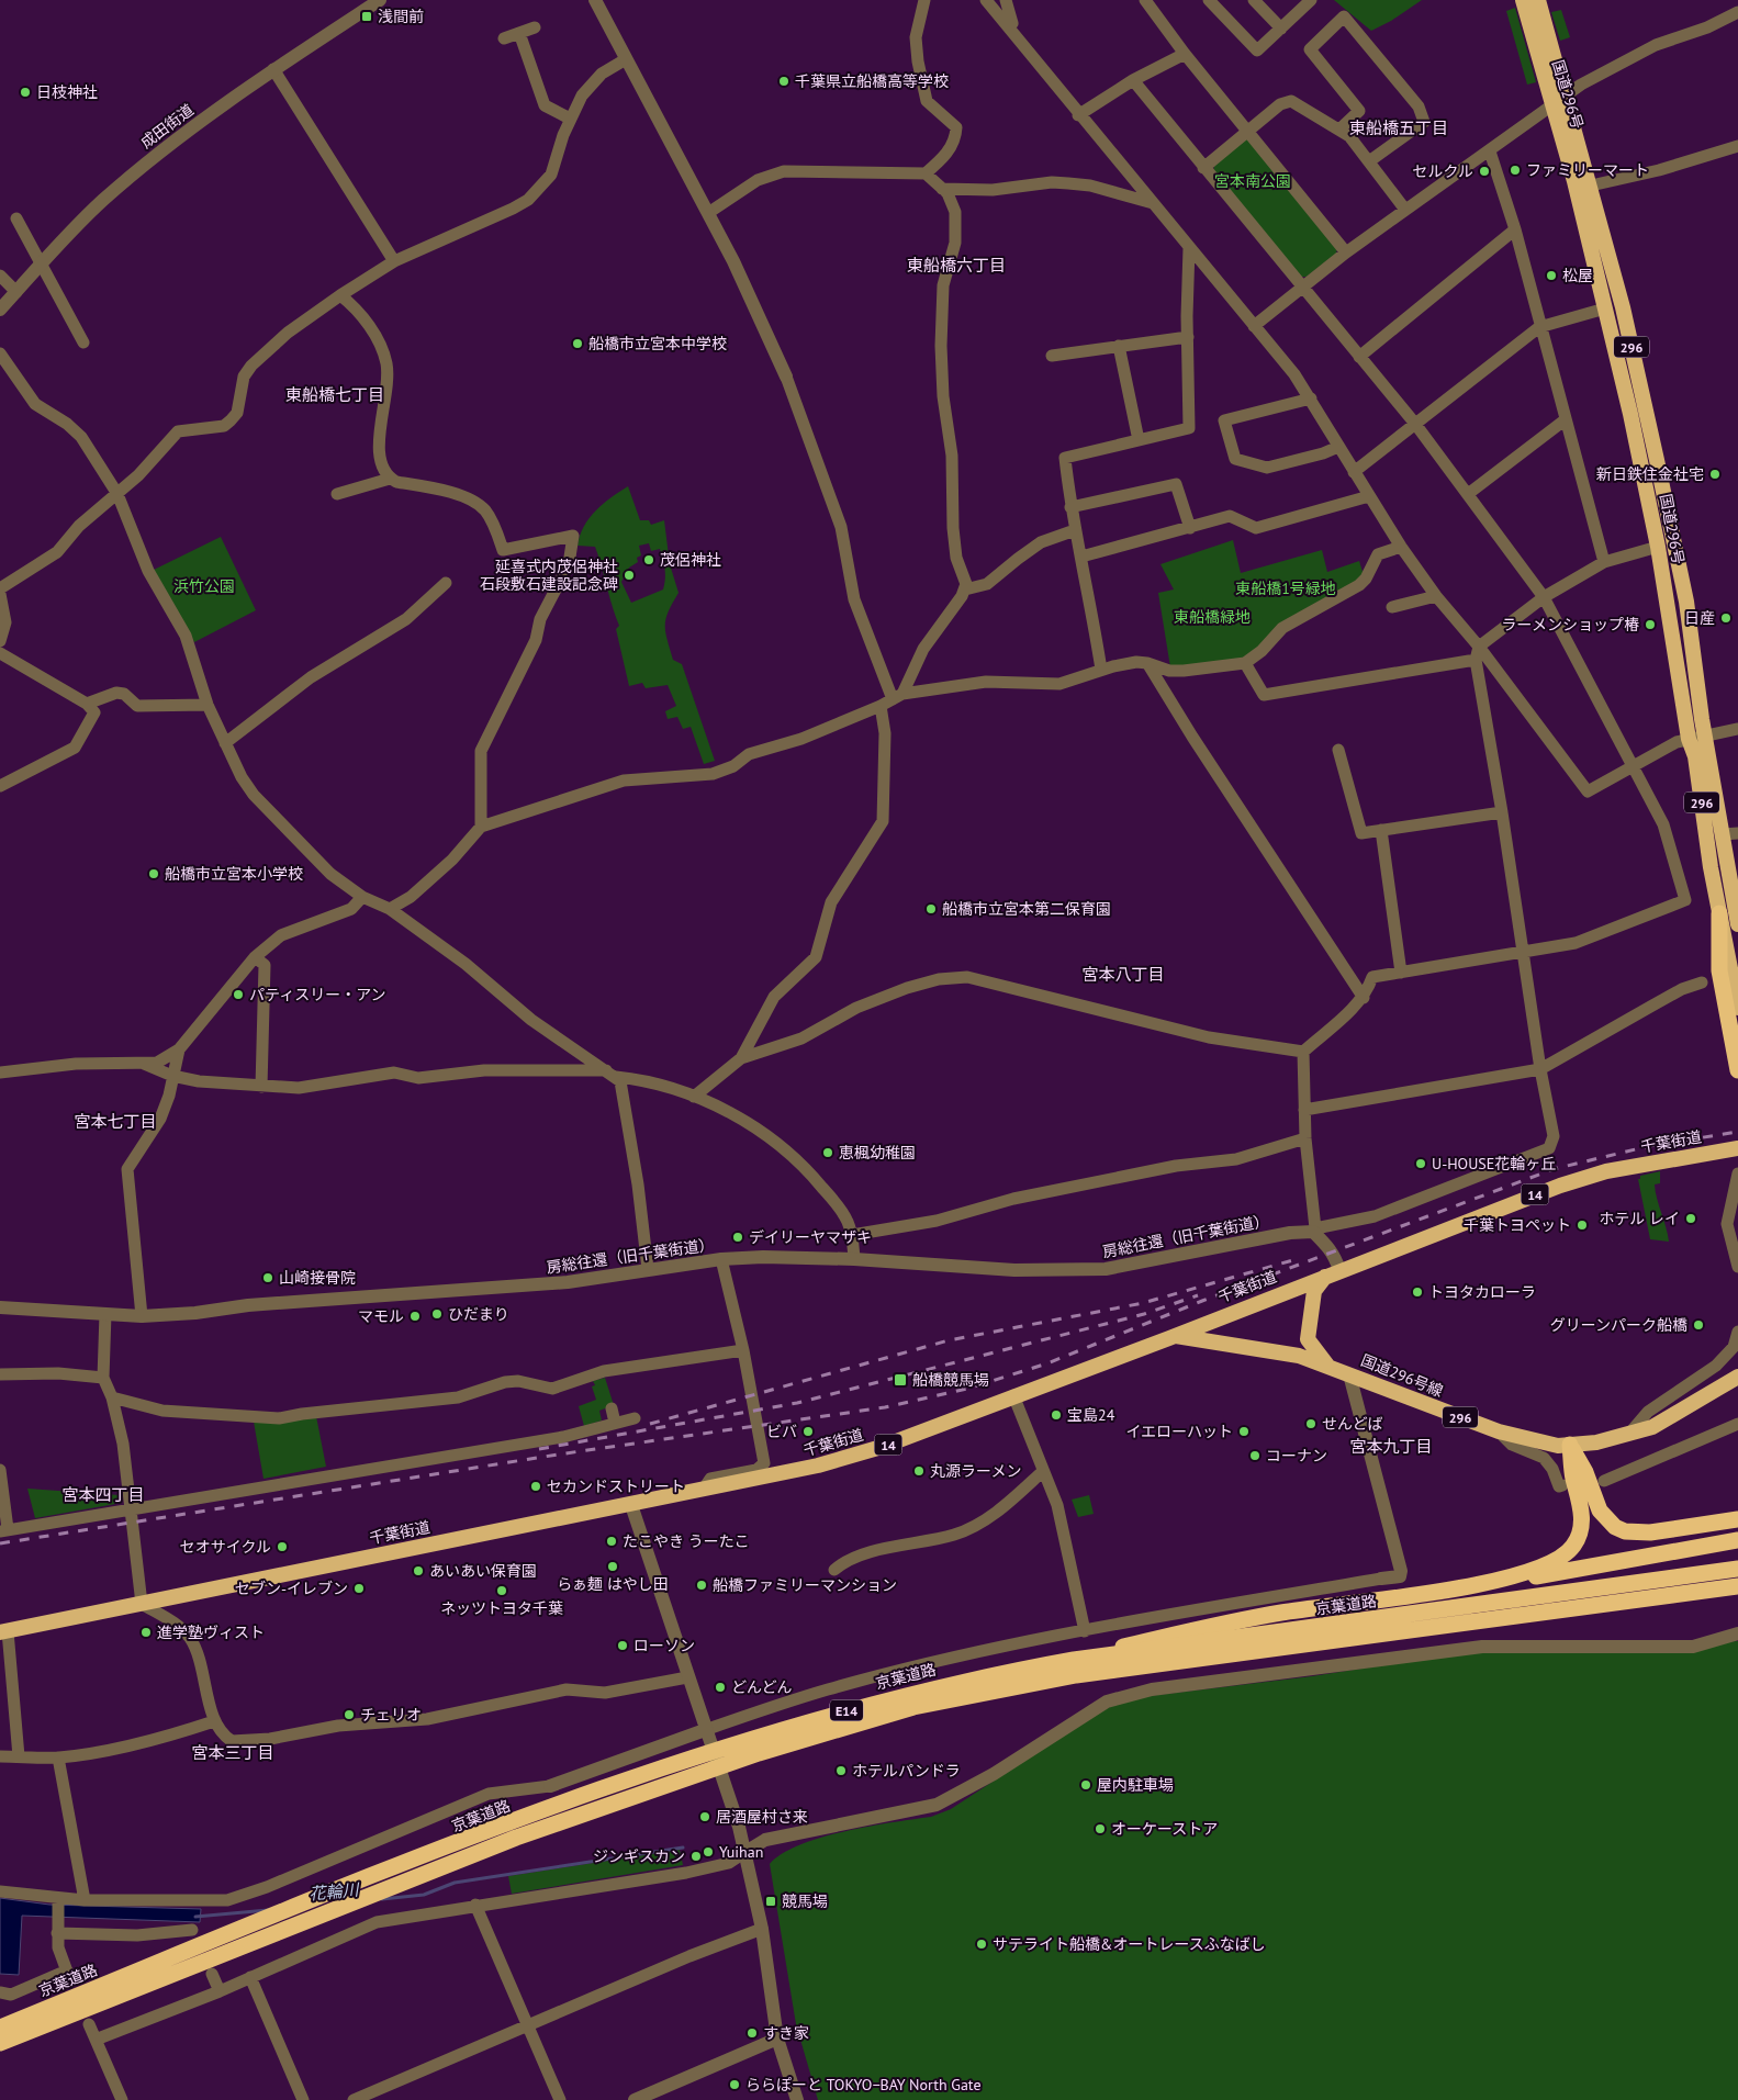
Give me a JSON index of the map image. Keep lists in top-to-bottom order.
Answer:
{
  "streets": {
    "highway": [
      "国道296号",
      "296",
      "千葉街道",
      "14",
      "国道296号線",
      "京葉道路",
      "E14"
    ],
    "street": ["成田街道", "房総往還（旧千葉街道）"]
  },
  "crossings": [
    ["千葉街道", "国道296号線"]
  ],
  "districts": [
    "東船橋五丁目",
    "東船橋六丁目",
    "東船橋七丁目",
    "宮本八丁目",
    "宮本七丁目",
    "宮本九丁目",
    "宮本四丁目",
    "宮本三丁目"
  ],
  "water": ["花輪川"],
  "parks": [
    "宮本南公園",
    "浜竹公園",
    "東船橋1号緑地",
    "東船橋緑地"
  ],
  "places": {
    "transit": ["浅間前", "船橋競馬場", "競馬場"],
    "other": [
      "千葉県立船橋高等学校",
      "日枝神社",
      "ファミリーマート",
      "セルクル",
      "松屋",
      "船橋市立宮本中学校",
      "新日鉄住金社宅",
      "茂侶神社",
      "延喜式内茂侶神社 石段敷石建設記念碑",
      "日産",
      "ラーメンショップ椿",
      "船橋市立宮本小学校",
      "船橋市立宮本第二保育園",
      "パティスリー・アン",
      "恵楓幼稚園",
      "U-HOUSE花輪ヶ丘",
      "ホテル レイ",
      "千葉トヨペット",
      "デイリーヤマザキ",
      "山崎接骨院",
      "トヨタカローラ",
      "ひだまり",
      "マモル",
      "グリーンパーク船橋",
      "宝島24",
      "せんどば",
      "ビバ",
      "イエローハット",
      "コーナン",
      "丸源ラーメン",
      "セカンドストリート",
      "たこやき うーたこ",
      "セオサイクル",
      "らぁ麺 はやし田",
      "あいあい保育園",
      "船橋ファミリーマンション",
      "セブン-イレブン",
      "ネッツトヨタ千葉",
      "進学塾ヴィスト",
      "ローソン",
      "どんどん",
      "チェリオ",
      "ホテルパンドラ",
      "屋内駐車場",
      "居酒屋村さ来",
      "オーケーストア",
      "Yuihan",
      "ジンギスカン",
      "サテライト船橋&オートレースふなばし",
      "すき家",
      "ららぽーと TOKYO−BAY North Gate"
    ]
  }
}
